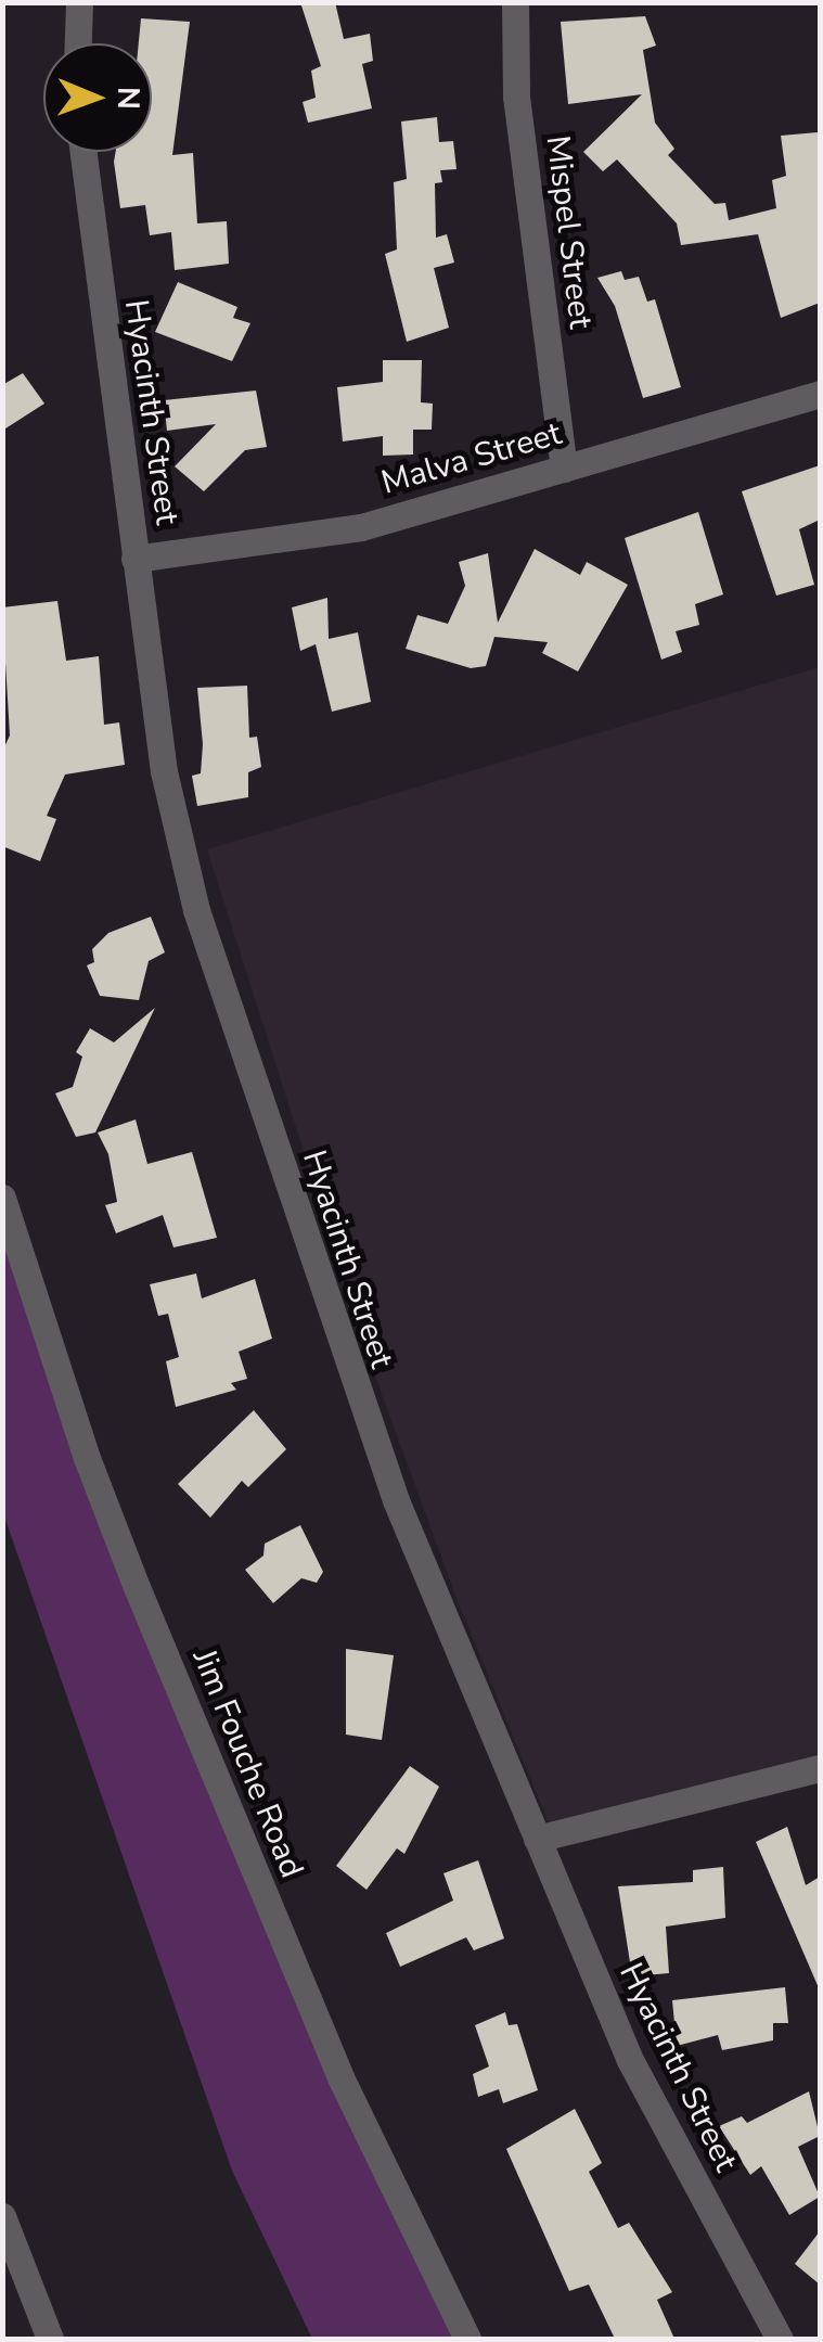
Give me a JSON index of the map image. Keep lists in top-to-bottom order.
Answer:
{
  "streets": {
    "street": [
      "Mispel Street",
      "Hyacinth Street",
      "Malva Street",
      "Jim Fouche Road"
    ]
  },
  "crossings": [
    ["Mispel Street", "Malva Street"],
    ["Hyacinth Street", "Malva Street"]
  ],
  "north": "right"
}
